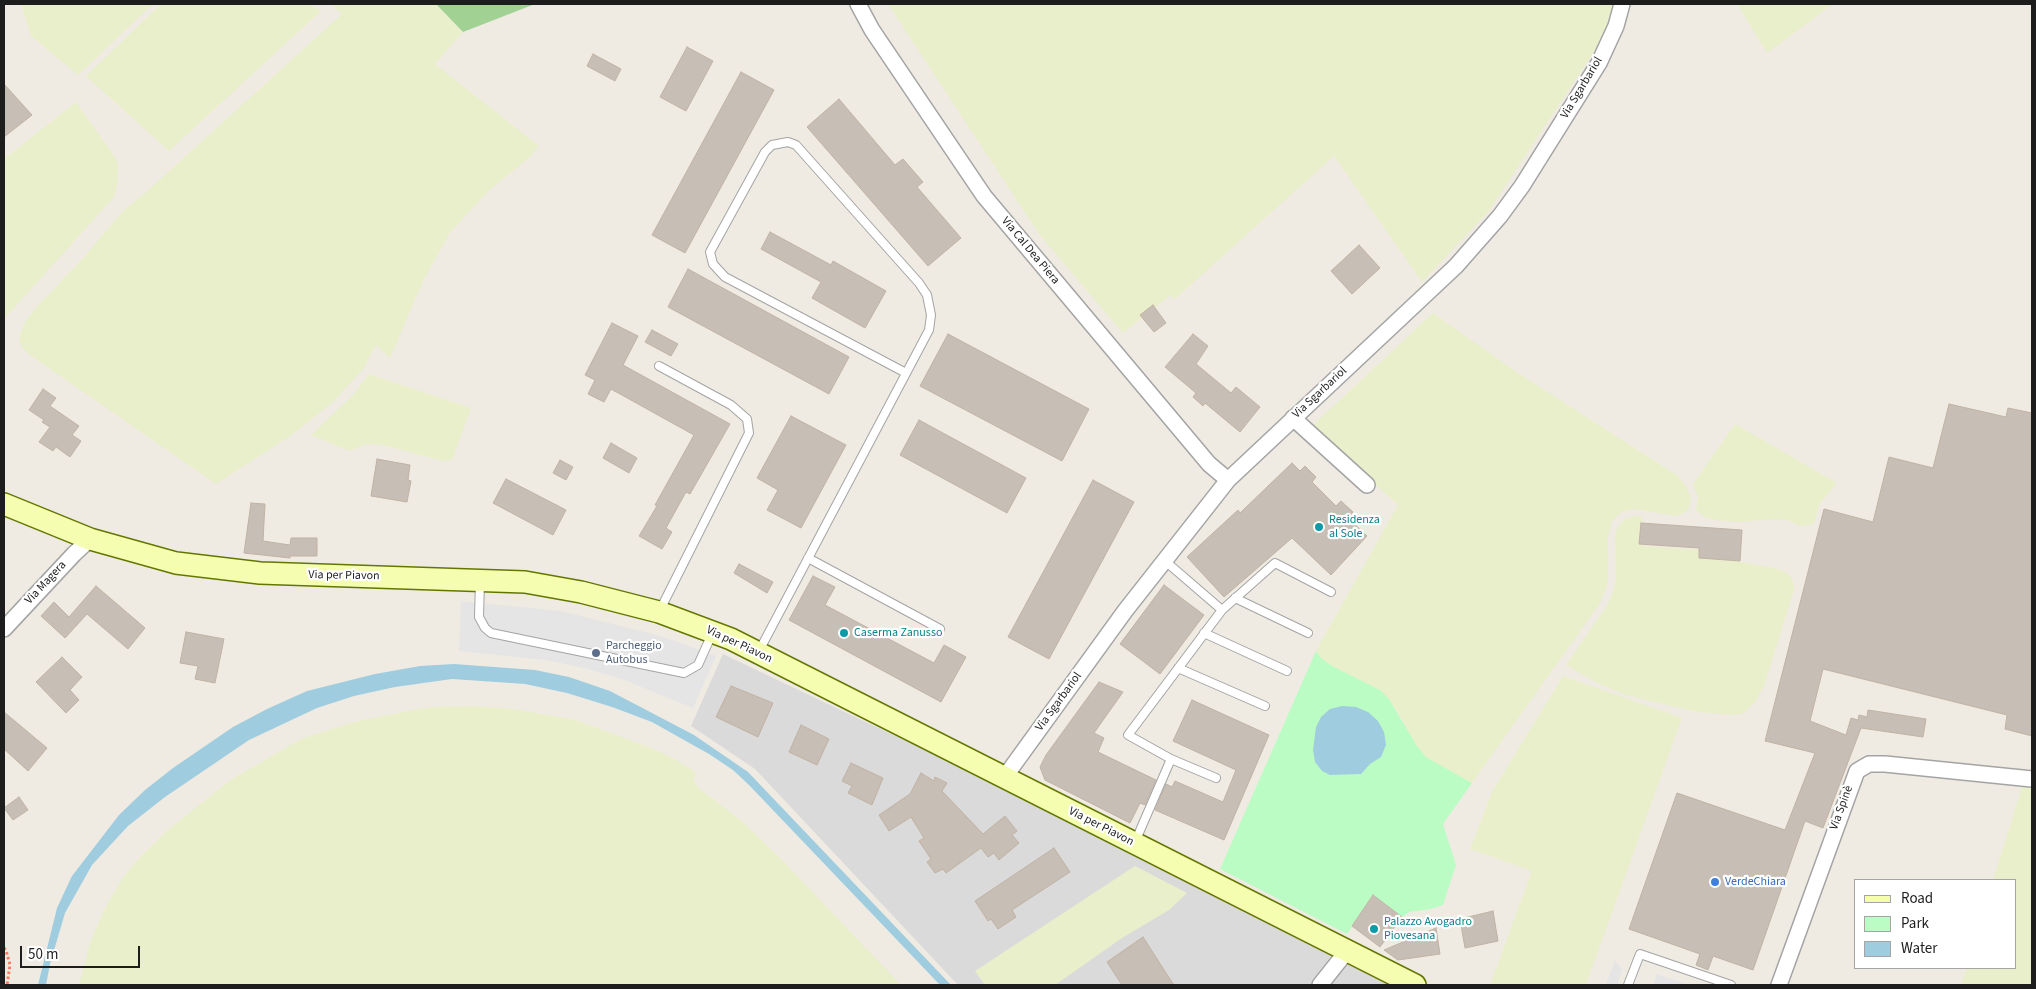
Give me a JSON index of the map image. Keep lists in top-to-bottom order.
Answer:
{
  "streets": {
    "street": [
      "Via Sgarbariol",
      "Via Cal Dea Piera",
      "Via per Piavon",
      "Via Magera",
      "Via Spinè"
    ]
  },
  "crossings": [
    ["Via Sgarbariol", "Via Cal Dea Piera"],
    ["Via Sgarbariol", "Via per Piavon"],
    ["Via per Piavon", "Via Magera"]
  ],
  "places": [
    "Residenza al Sole",
    "Caserma Zanusso",
    "Parcheggio Autobus",
    "VerdeChiara",
    "Palazzo Avogadro Piovesana"
  ],
  "legend": ["Road", "Park", "Water"],
  "scale_bar": "50 m"
}
